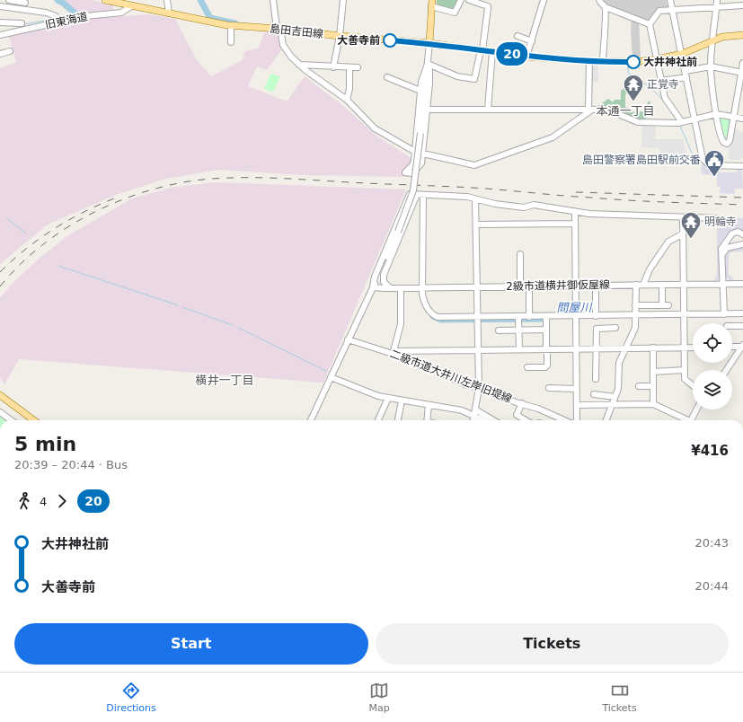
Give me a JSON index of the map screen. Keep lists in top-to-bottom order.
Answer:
{
  "streets": {
    "main road": ["島田吉田線"],
    "street": ["旧東海道", "2級市道横井御仮屋線", "二級市道大井川左岸旧堤線"]
  },
  "crossings": [
    ["旧東海道", "島田吉田線"]
  ],
  "districts": ["本通一丁目", "横井一丁目"],
  "water": ["問屋川"],
  "places": {
    "other": ["大善寺前", "大井神社前"],
    "temple": ["正覚寺", "明輪寺"],
    "public building": ["島田警察署島田駅前交番"]
  },
  "lines": ["bus line 20"],
  "page": {
    "on_map": "20",
    "heading": ["5 min", "20:39 – 20:44 · Bus", "¥416"],
    "legs": ["4", "20"],
    "list": [
      {
        "name": "大井神社前",
        "value": "20:43"
      },
      {
        "name": "大善寺前",
        "value": "20:44"
      }
    ],
    "buttons": ["Start", "Tickets"],
    "tabs": ["Directions", "Map", "Tickets"]
  }
}
